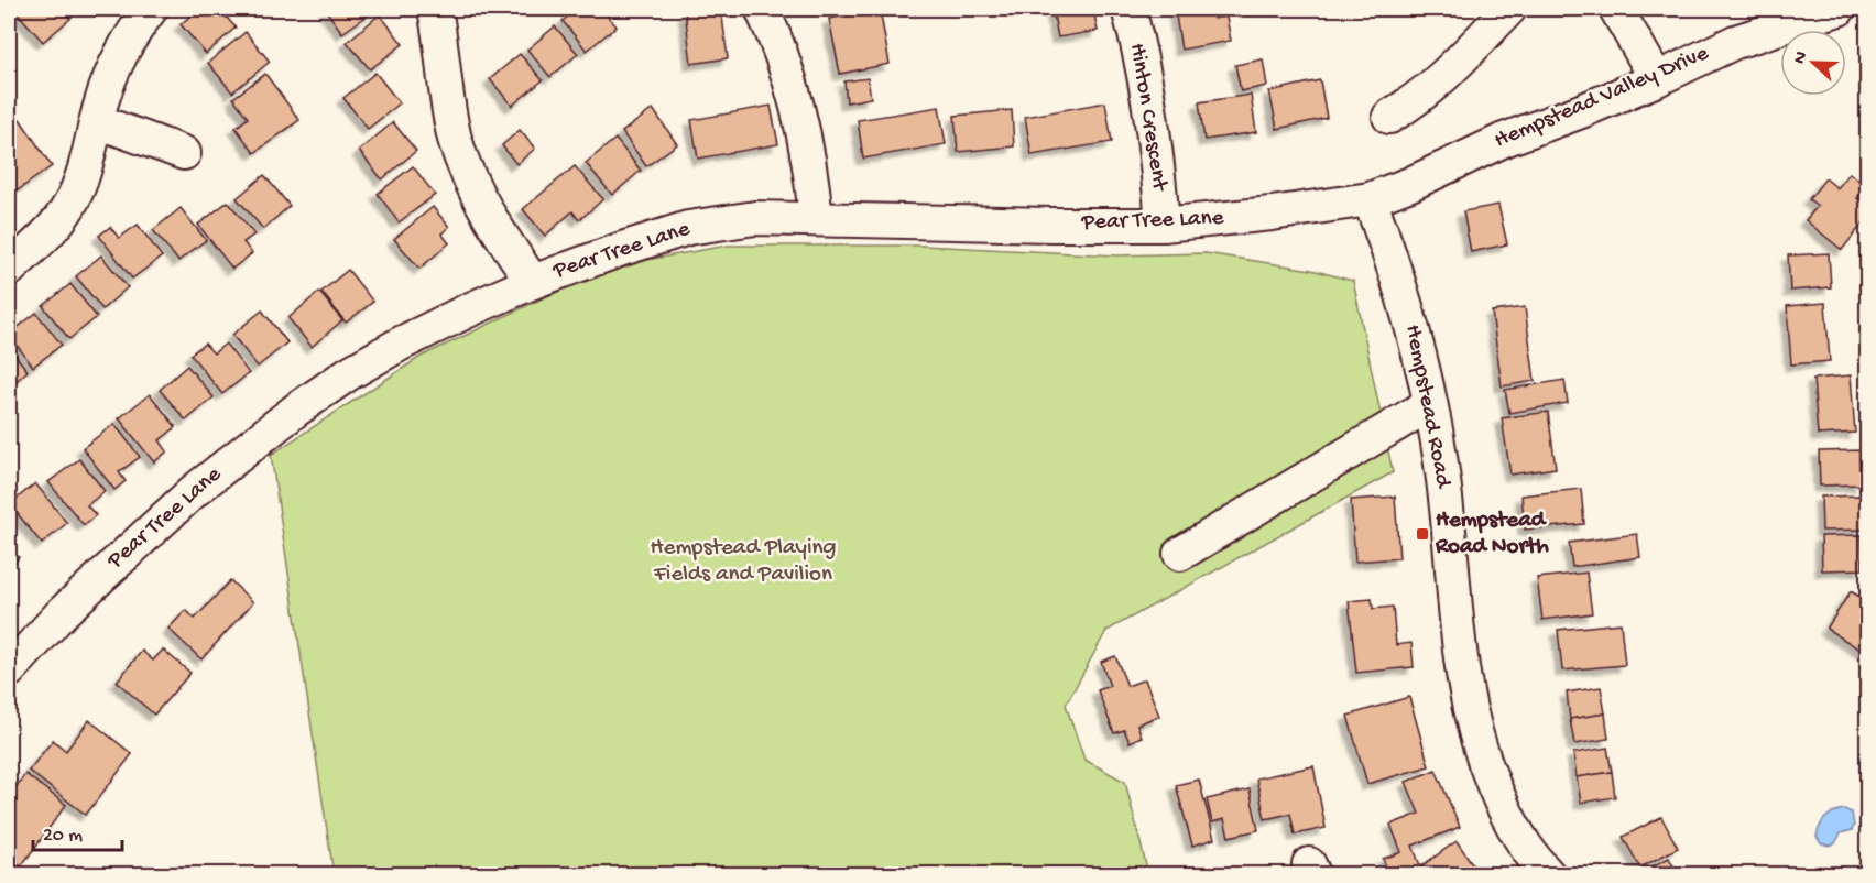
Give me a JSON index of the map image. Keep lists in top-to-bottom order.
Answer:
{
  "streets": {
    "street": [
      "Hempstead Valley Drive",
      "Hinton Crescent",
      "Pear Tree Lane",
      "Hempstead Road"
    ]
  },
  "crossings": [
    ["Hempstead Valley Drive", "Pear Tree Lane"],
    ["Hempstead Valley Drive", "Hempstead Road"],
    ["Hinton Crescent", "Pear Tree Lane"],
    ["Pear Tree Lane", "Hempstead Road"]
  ],
  "parks": ["Hempstead Playing Fields and Pavilion"],
  "places": {
    "transit": ["Hempstead Road North"]
  },
  "scale_bar": "20 m",
  "north": "left"
}
